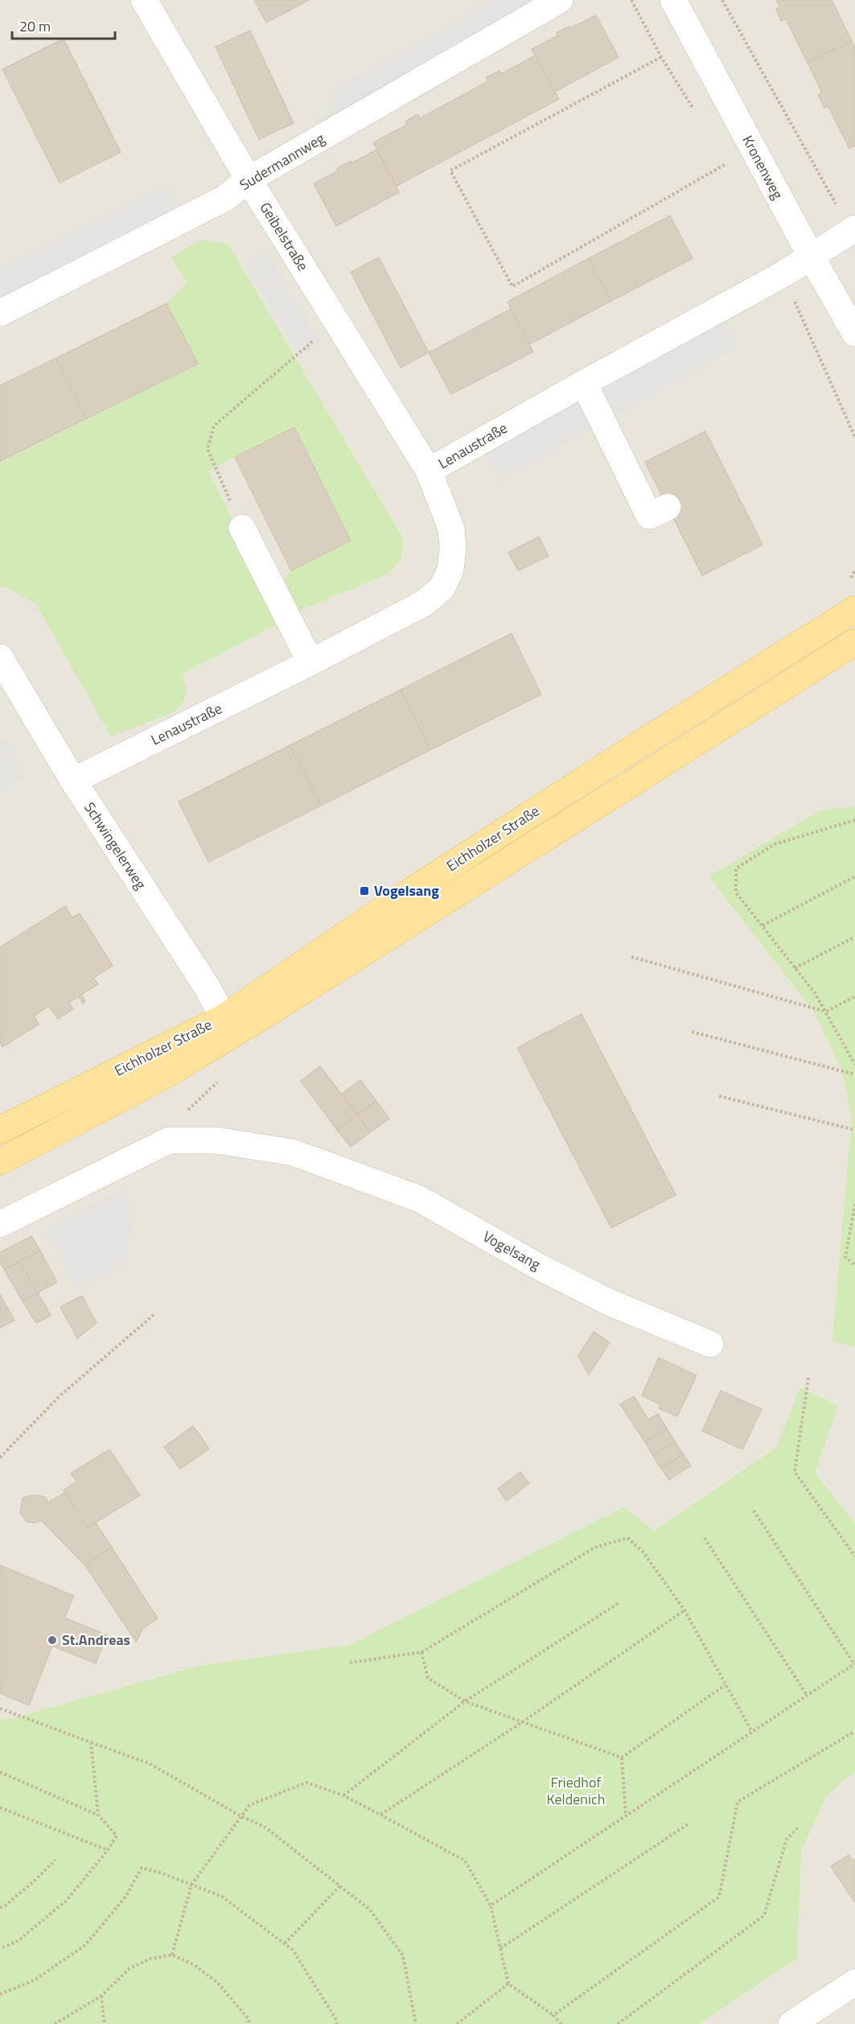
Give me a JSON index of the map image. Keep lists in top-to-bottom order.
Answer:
{
  "streets": {
    "main road": ["Eichholzer Straße"],
    "street": [
      "Sudermannweg",
      "Kronenweg",
      "Geibelstraße",
      "Lenaustraße",
      "Schwingelerweg",
      "Vogelsang"
    ]
  },
  "crossings": [
    ["Sudermannweg", "Geibelstraße"],
    ["Kronenweg", "Lenaustraße"],
    ["Geibelstraße", "Lenaustraße"],
    ["Lenaustraße", "Schwingelerweg"],
    ["Eichholzer Straße", "Schwingelerweg"]
  ],
  "parks": ["Friedhof Keldenich"],
  "places": {
    "transit": ["Vogelsang"],
    "other": ["St.Andreas"]
  },
  "scale_bar": "20 m"
}
